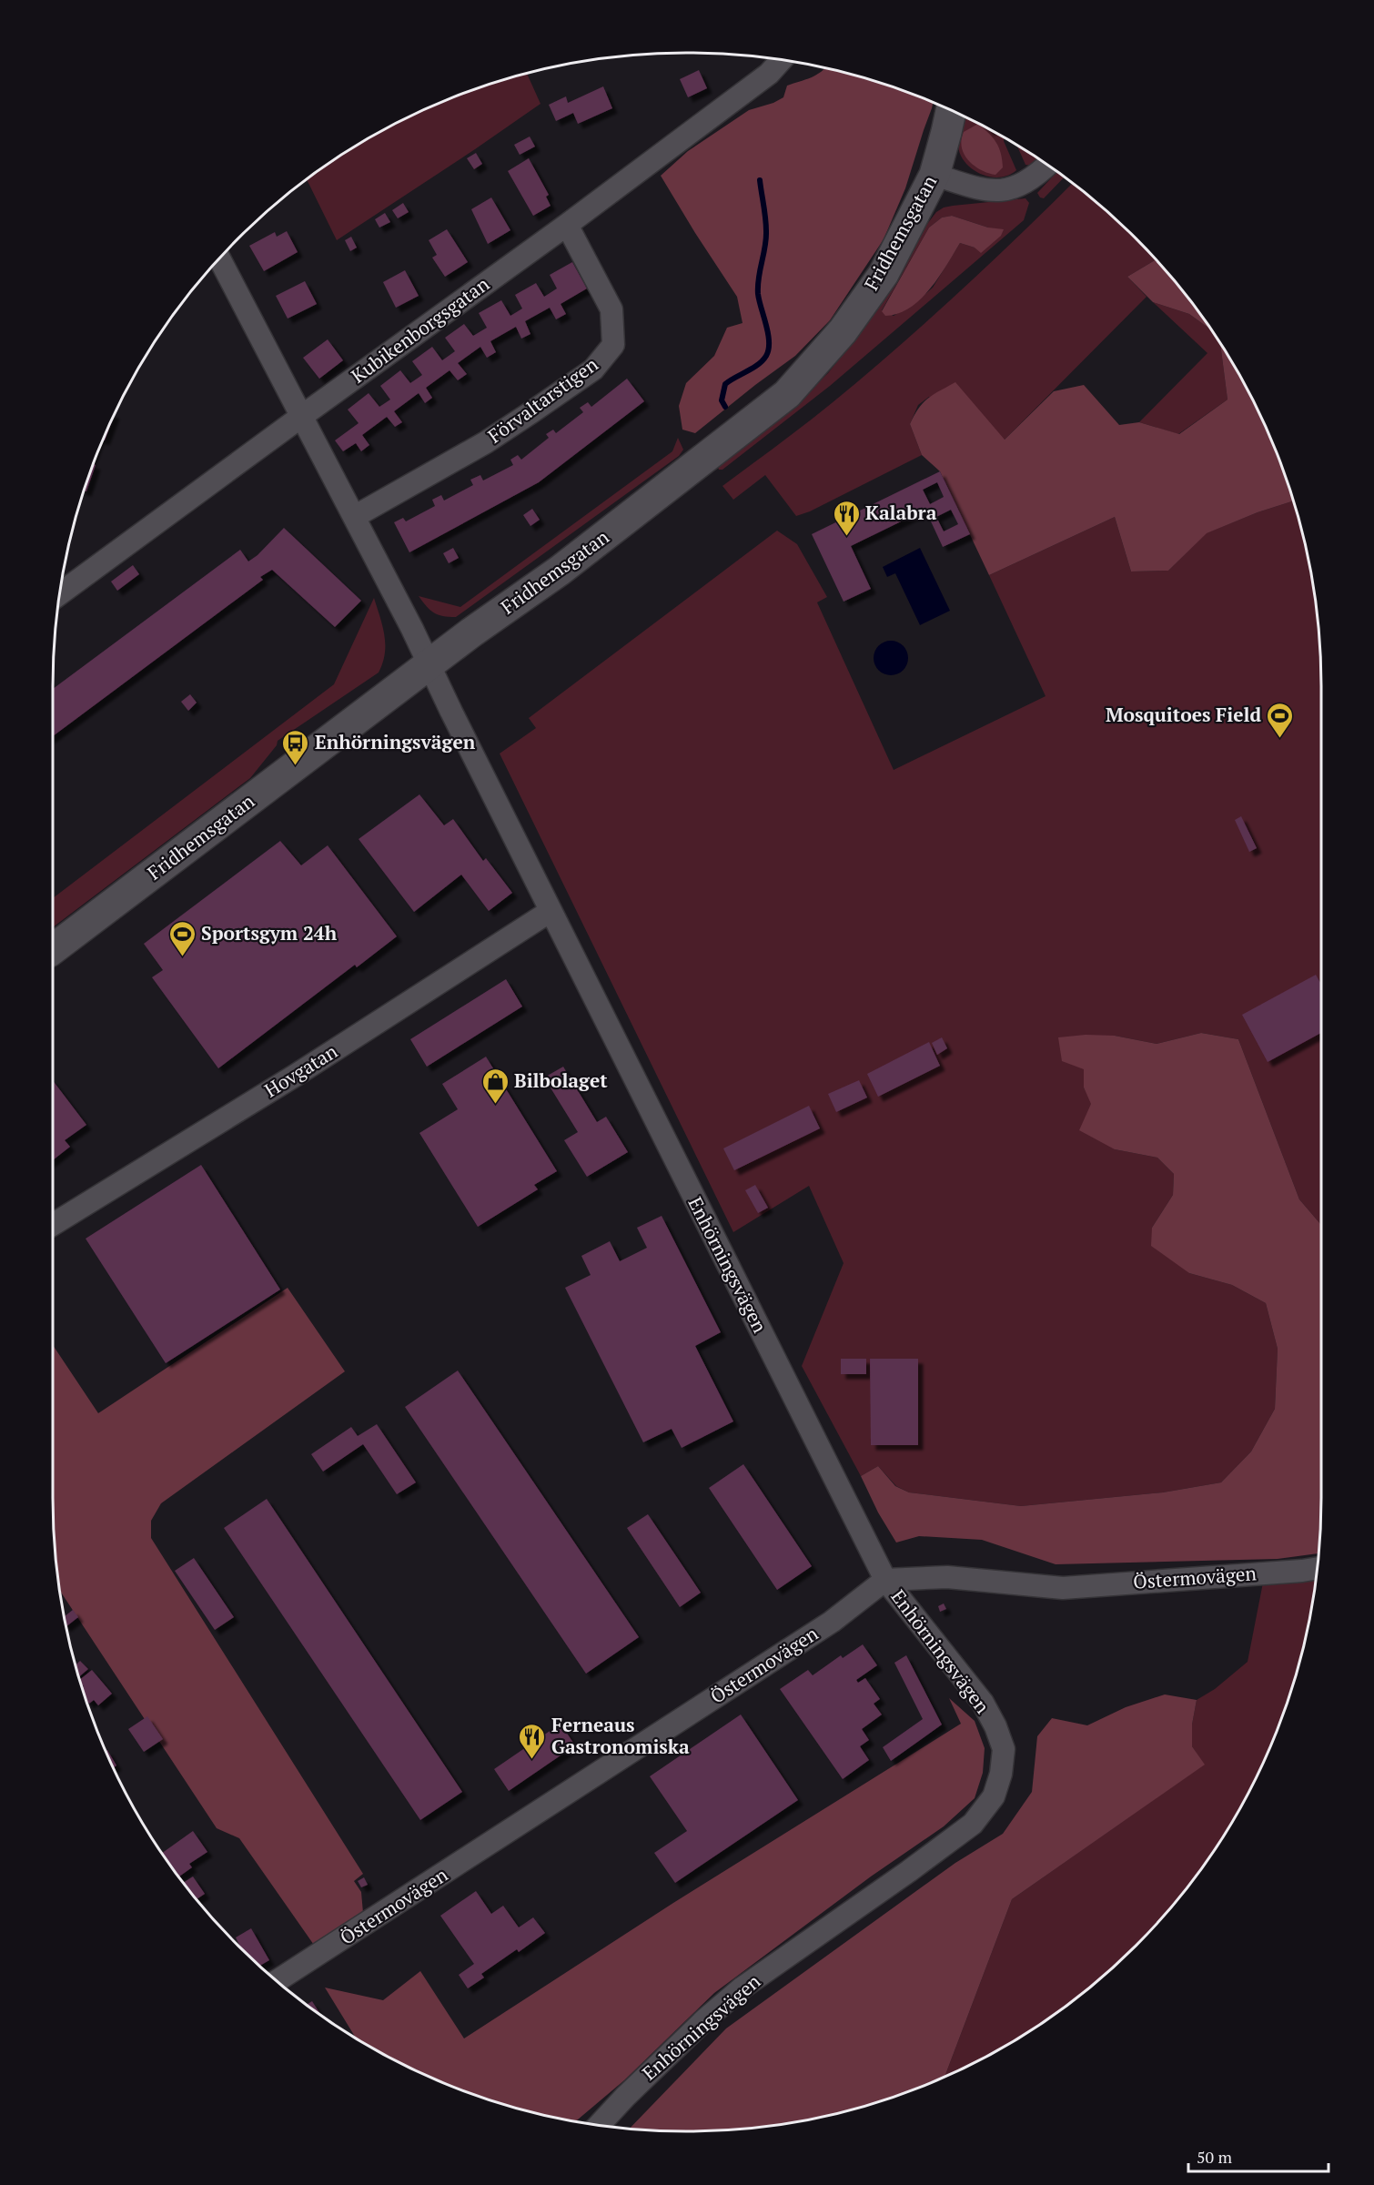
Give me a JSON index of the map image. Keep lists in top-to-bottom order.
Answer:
{
  "streets": {
    "street": [
      "Fridhemsgatan",
      "Kubikenborgsgatan",
      "Förvaltarstigen",
      "Hovgatan",
      "Enhörningsvägen",
      "Östermovägen"
    ]
  },
  "crossings": [
    ["Fridhemsgatan", "Enhörningsvägen"],
    ["Kubikenborgsgatan", "Förvaltarstigen"],
    ["Kubikenborgsgatan", "Enhörningsvägen"],
    ["Förvaltarstigen", "Enhörningsvägen"],
    ["Hovgatan", "Enhörningsvägen"],
    ["Enhörningsvägen", "Östermovägen"]
  ],
  "places": {
    "restaurant": ["Kalabra", "Ferneaus Gastronomiska"],
    "sports": ["Mosquitoes Field", "Sportsgym 24h"],
    "bus stop": ["Enhörningsvägen"],
    "shop": ["Bilbolaget"]
  },
  "scale_bar": "50 m"
}
